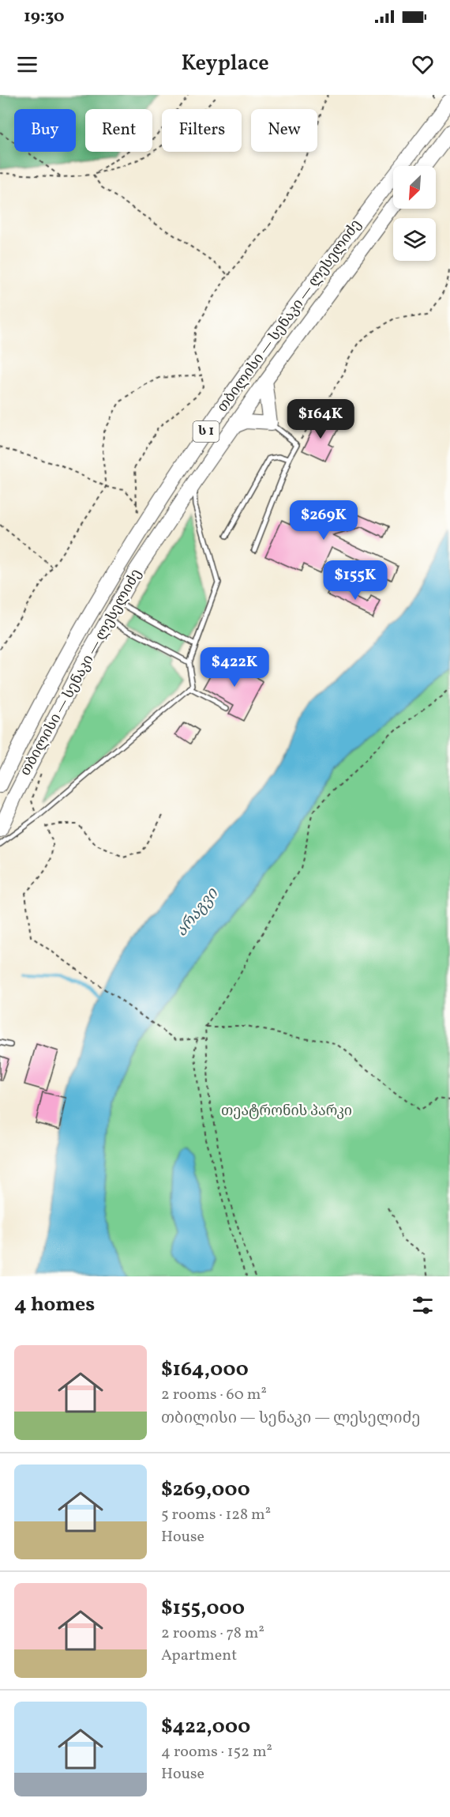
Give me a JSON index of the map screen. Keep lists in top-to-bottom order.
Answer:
{
  "streets": {
    "highway": ["თბილისი — სენაკი — ლესელიძე", "ს 1"]
  },
  "water": ["არაგვი"],
  "parks": ["თეატრონის პარკი"],
  "north": "bottom left",
  "page": {
    "status": "19:30",
    "header": "Keyplace",
    "chip": [
      "Buy",
      "Rent",
      "Filters",
      "New"
    ],
    "price": [
      "$164K",
      "$269K",
      "$155K",
      "$422K"
    ],
    "heading": "4 homes",
    "list": [
      {
        "name": "$164,000",
        "note": "2 rooms · 60 m² · თბილისი — სენაკი — ლესელიძე"
      },
      {
        "name": "$269,000",
        "note": "5 rooms · 128 m² · House"
      },
      {
        "name": "$155,000",
        "note": "2 rooms · 78 m² · Apartment"
      },
      {
        "name": "$422,000",
        "note": "4 rooms · 152 m² · House"
      }
    ]
  }
}
